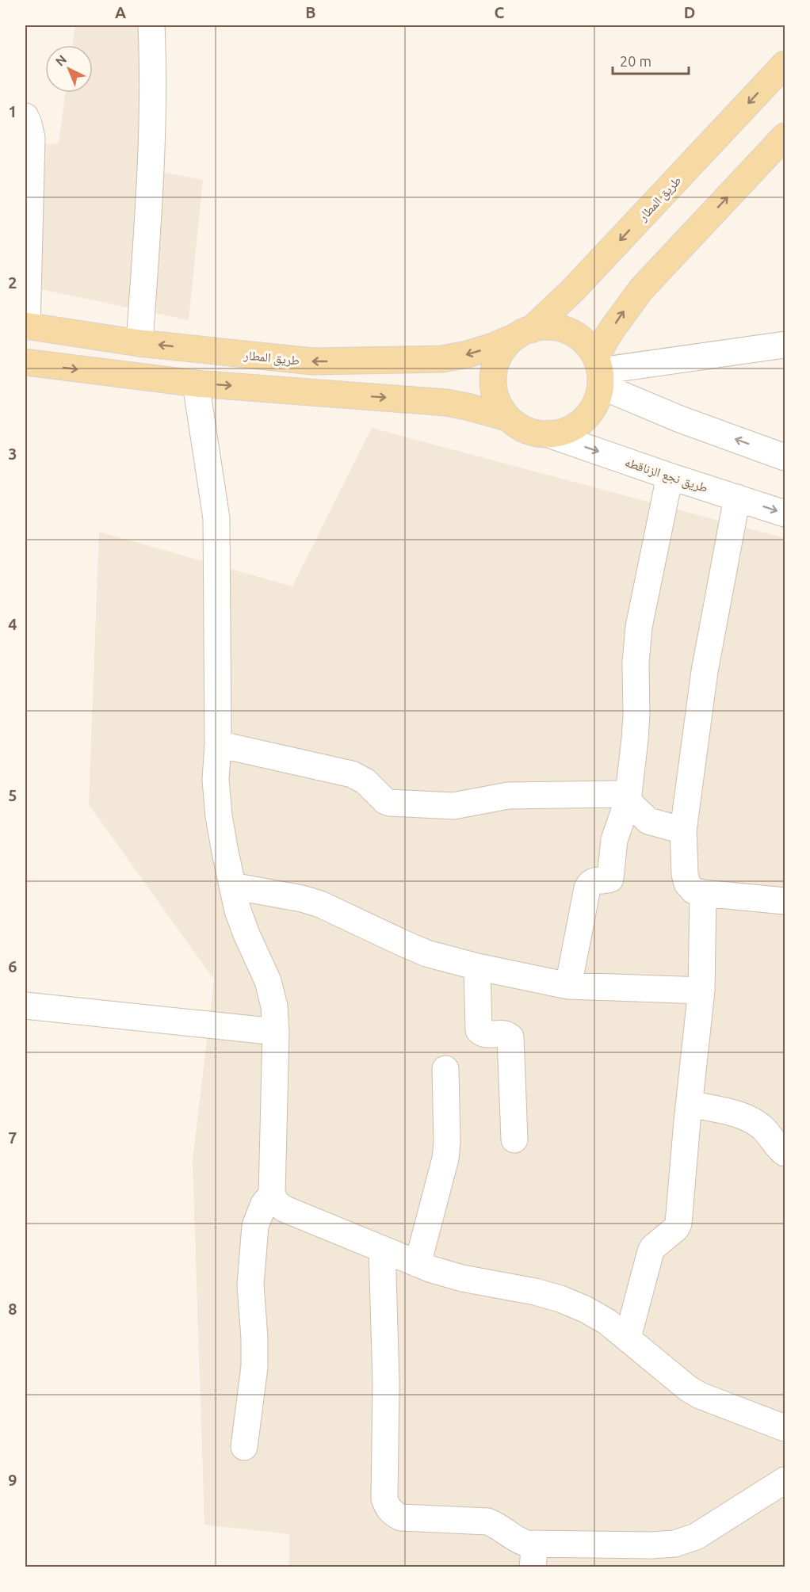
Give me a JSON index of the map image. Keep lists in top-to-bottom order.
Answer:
{
  "streets": {
    "main road": ["طريق المطار"],
    "street": ["طريق نجع الزناقطه"]
  },
  "crossings": [
    ["طريق المطار", "طريق نجع الزناقطه"]
  ],
  "one_way": ["طريق المطار"],
  "scale_bar": "20 m",
  "north": "top left",
  "grid": {
    "columns": [
      "A",
      "B",
      "C",
      "D"
    ],
    "rows": [
      "1",
      "2",
      "3",
      "4",
      "5",
      "6",
      "7",
      "8",
      "9"
    ]
  }
}
